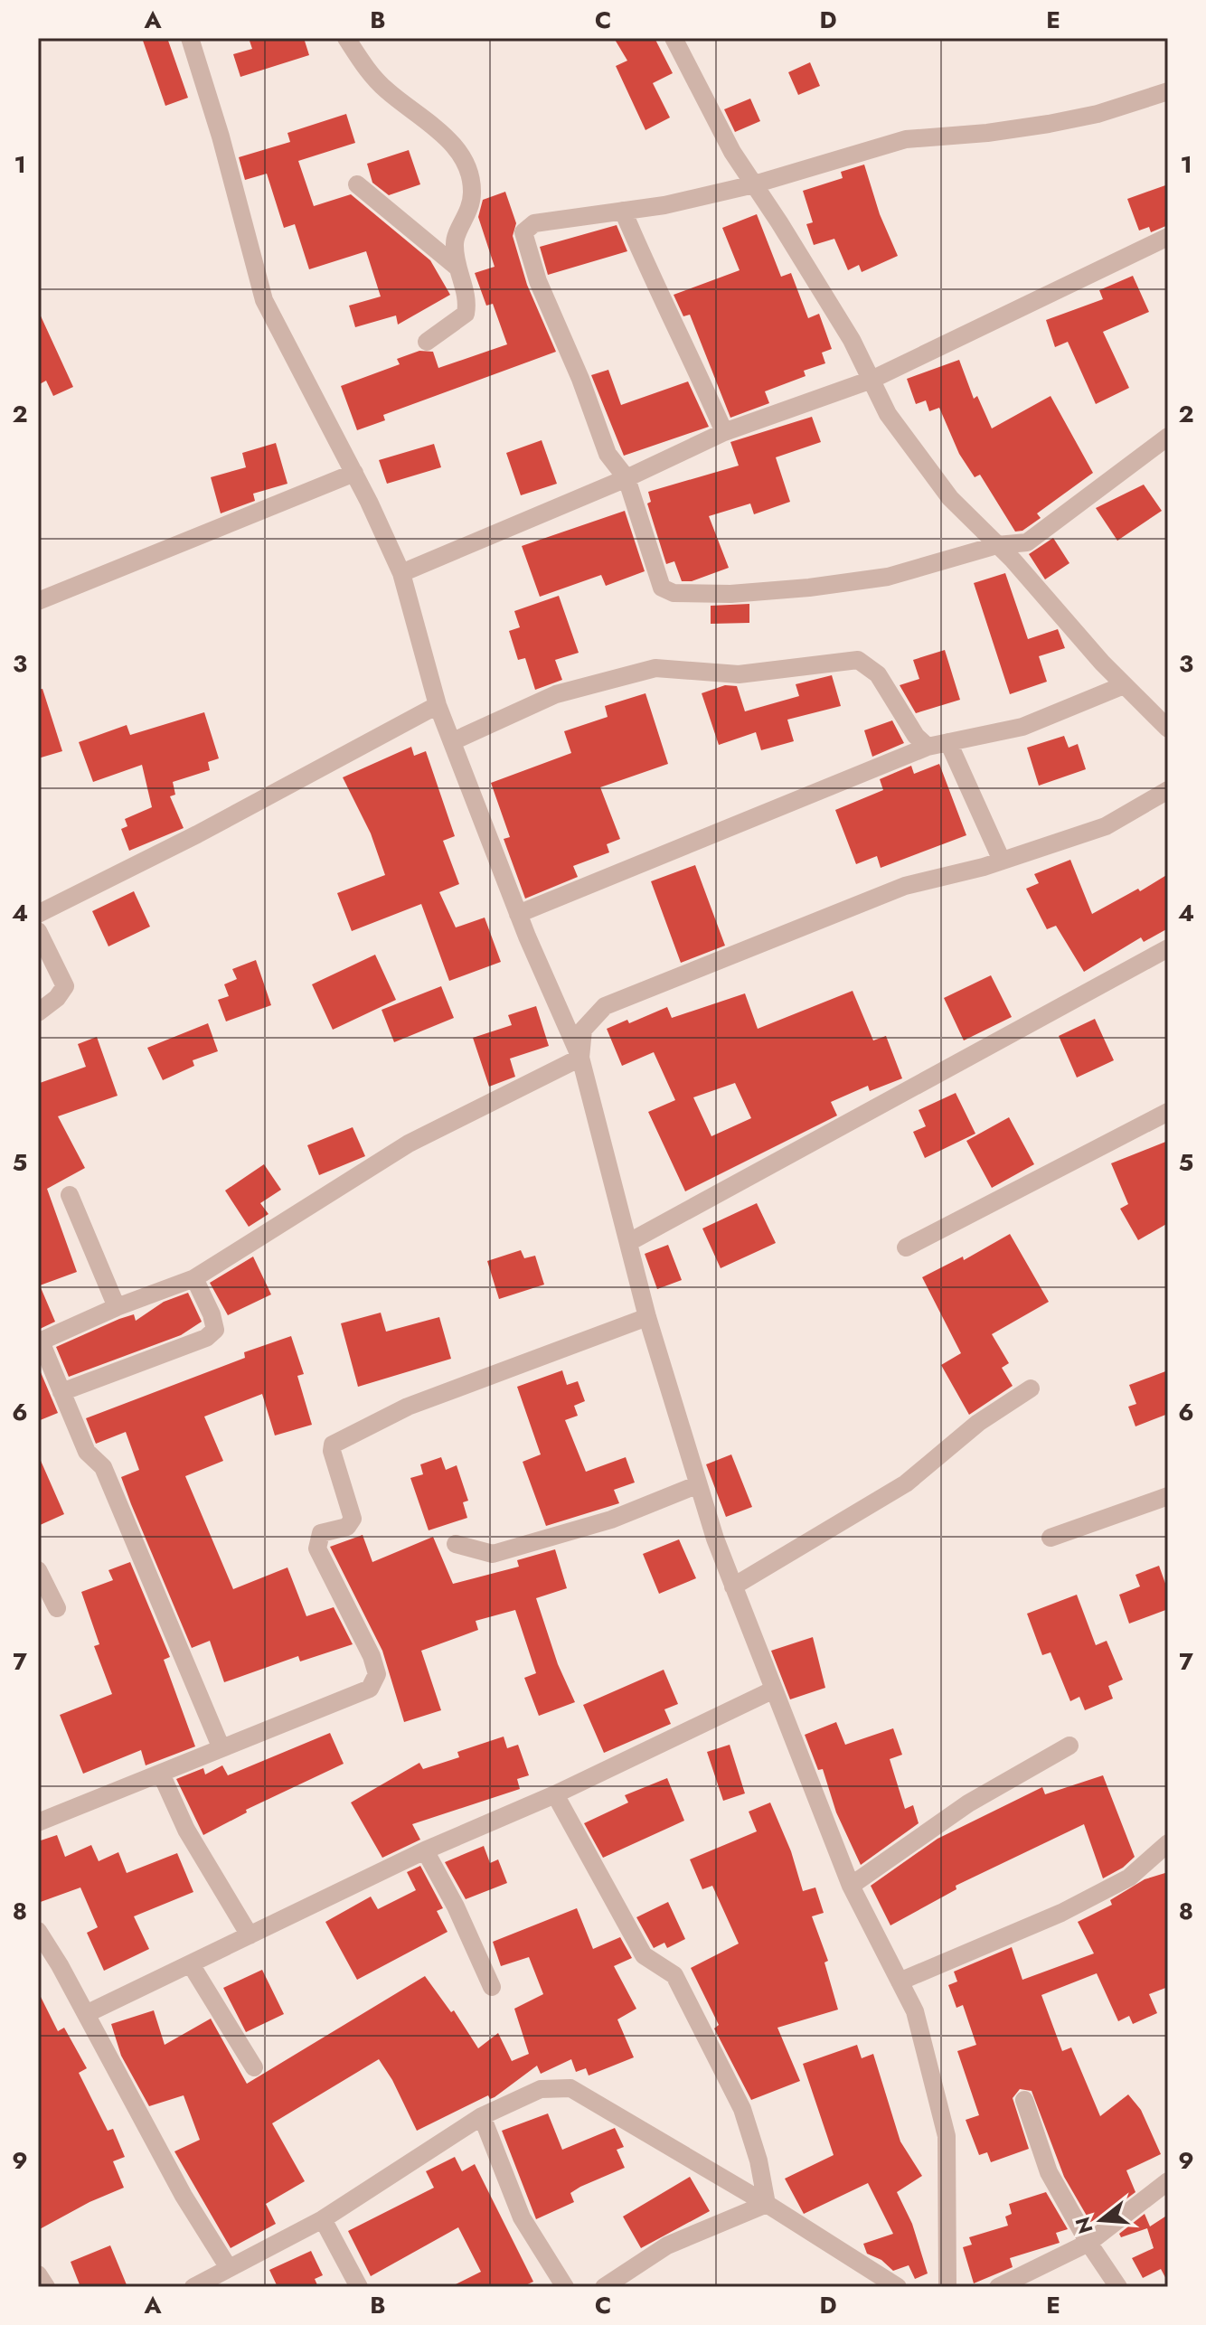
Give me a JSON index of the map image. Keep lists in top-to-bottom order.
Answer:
{
  "north": "left",
  "grid": {
    "columns": [
      "A",
      "B",
      "C",
      "D",
      "E"
    ],
    "rows": [
      "1",
      "2",
      "3",
      "4",
      "5",
      "6",
      "7",
      "8",
      "9"
    ]
  }
}
